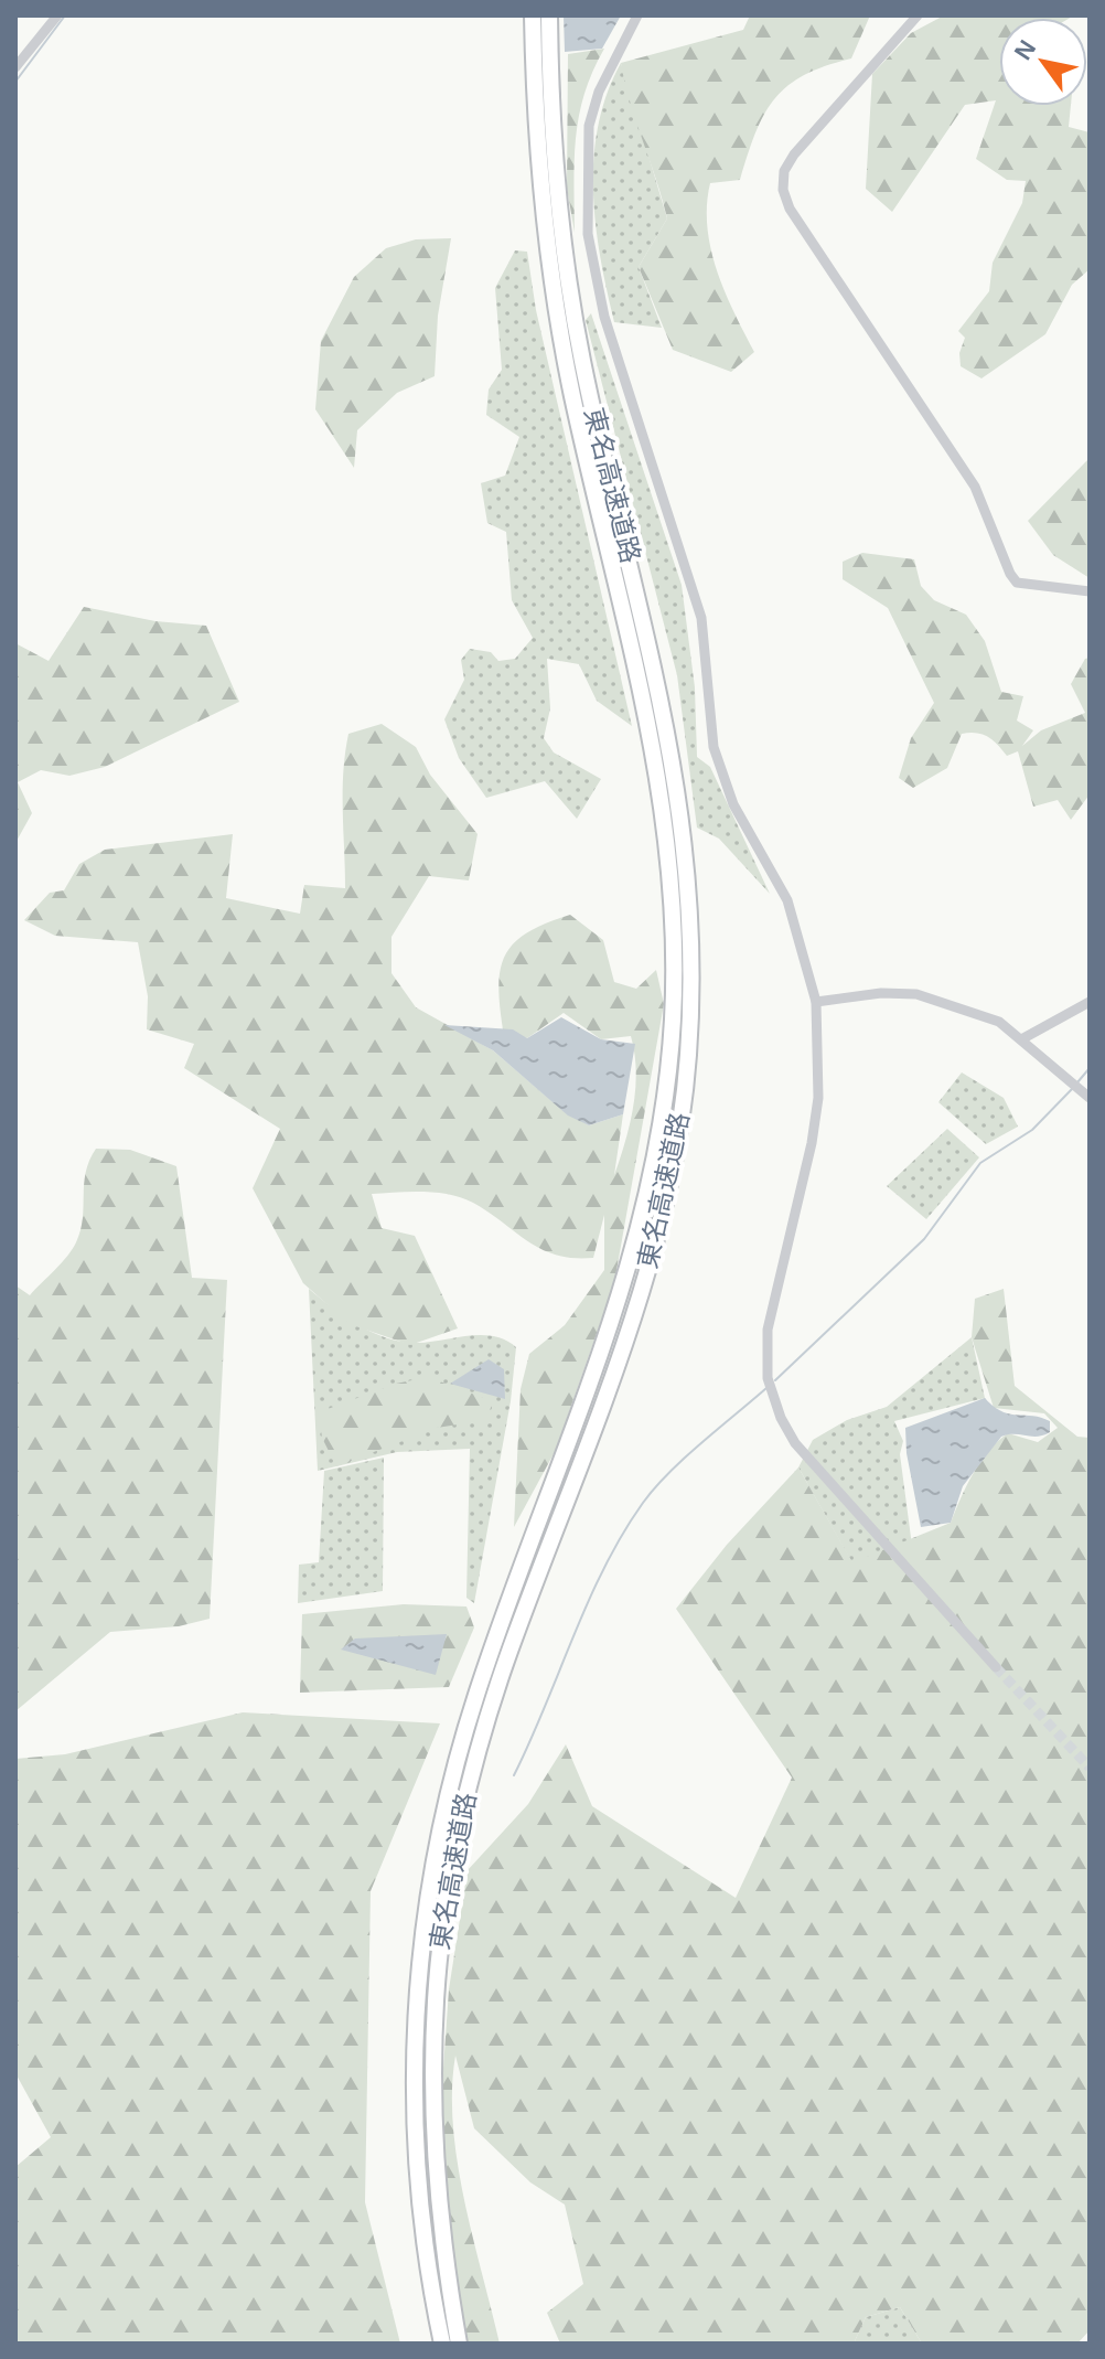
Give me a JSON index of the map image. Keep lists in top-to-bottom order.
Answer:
{
  "streets": {
    "highway": ["東名高速道路"]
  },
  "north": "top left"
}
